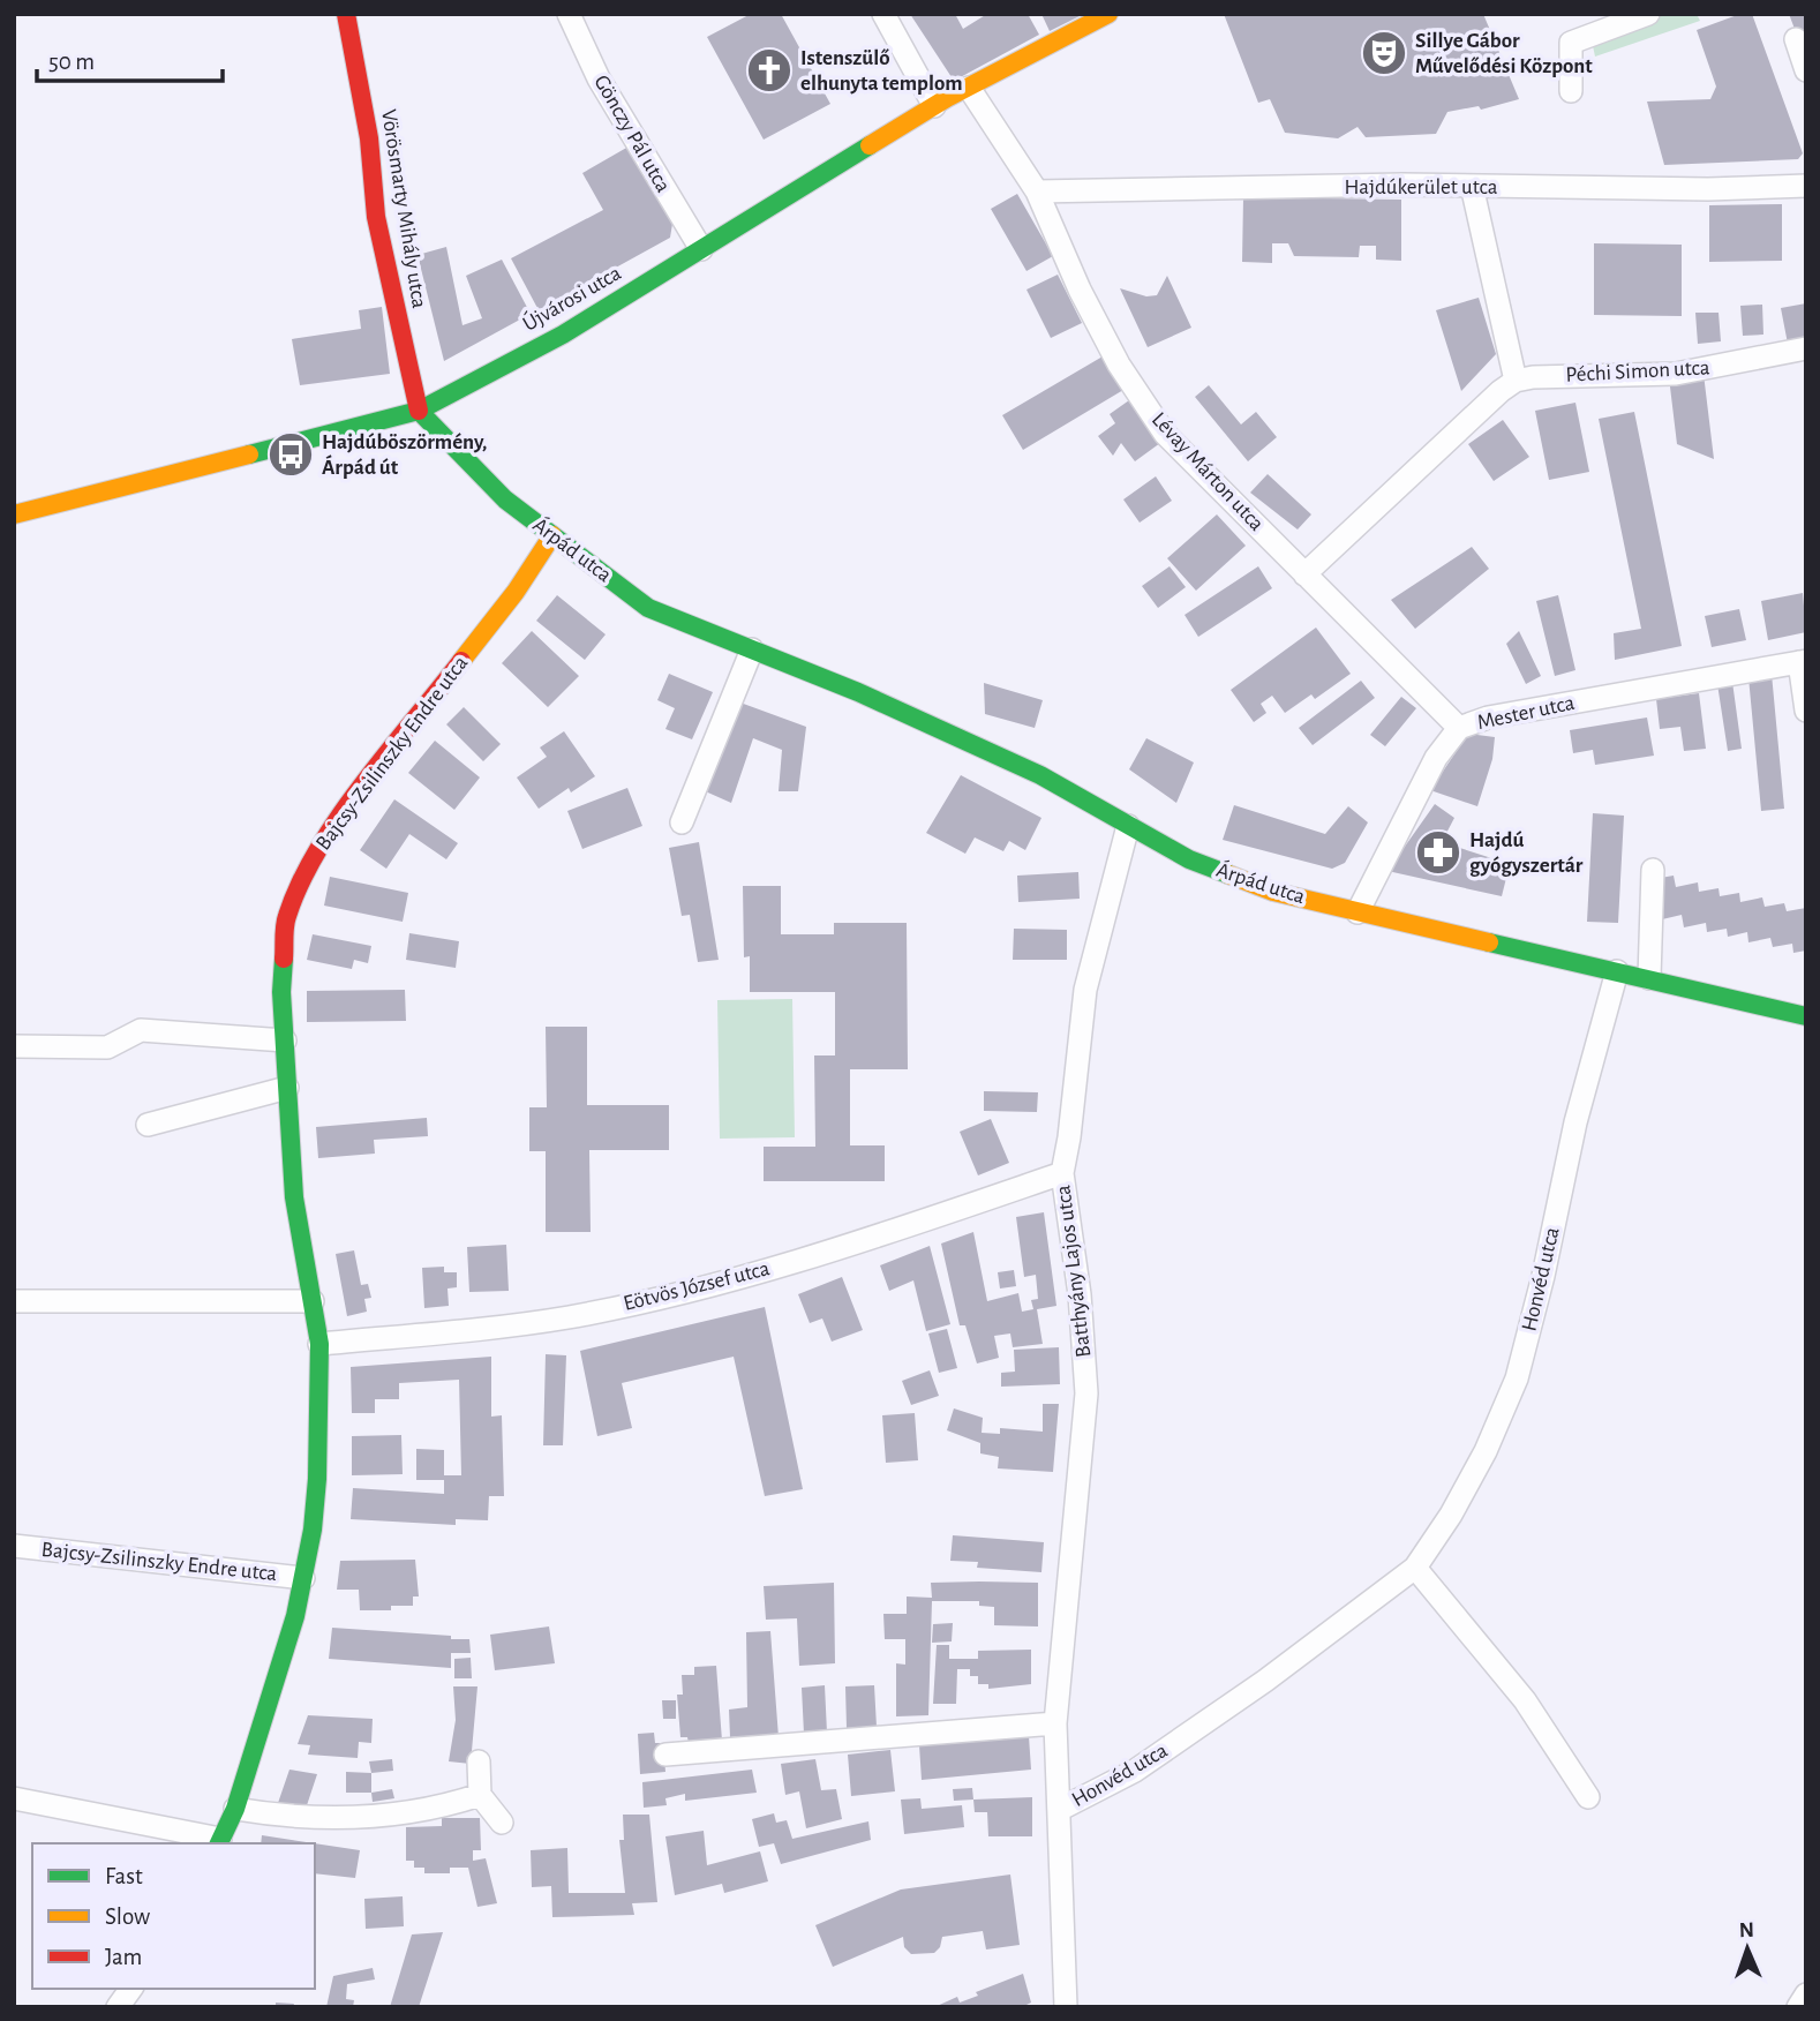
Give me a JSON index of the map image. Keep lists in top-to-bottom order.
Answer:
{
  "streets": {
    "street": [
      "Gönczy Pál utca",
      "Hajdúkerület utca",
      "Vörösmarty Mihály utca",
      "Újvárosi utca",
      "Péchi Simon utca",
      "Lévay Márton utca",
      "Árpád utca",
      "Mester utca",
      "Bajcsy-Zsilinszky Endre utca",
      "Batthyány Lajos utca",
      "Honvéd utca",
      "Eötvös József utca"
    ]
  },
  "crossings": [
    ["Gönczy Pál utca", "Újvárosi utca"],
    ["Hajdúkerület utca", "Lévay Márton utca"],
    ["Vörösmarty Mihály utca", "Újvárosi utca"],
    ["Vörösmarty Mihály utca", "Árpád utca"],
    ["Újvárosi utca", "Lévay Márton utca"],
    ["Újvárosi utca", "Árpád utca"],
    ["Lévay Márton utca", "Mester utca"],
    ["Árpád utca", "Mester utca"],
    ["Árpád utca", "Bajcsy-Zsilinszky Endre utca"],
    ["Árpád utca", "Batthyány Lajos utca"],
    ["Árpád utca", "Honvéd utca"],
    ["Bajcsy-Zsilinszky Endre utca", "Eötvös József utca"],
    ["Batthyány Lajos utca", "Honvéd utca"],
    ["Batthyány Lajos utca", "Eötvös József utca"]
  ],
  "places": {
    "theatre": ["Sillye Gábor Művelődési Központ"],
    "church": ["Istenszülő elhunyta templom"],
    "bus stop": ["Hajdúböszörmény, Árpád út"],
    "pharmacy": ["Hajdú gyógyszertár"]
  },
  "legend": ["Fast", "Slow", "Jam"],
  "scale_bar": "50 m",
  "north": "top"
}
